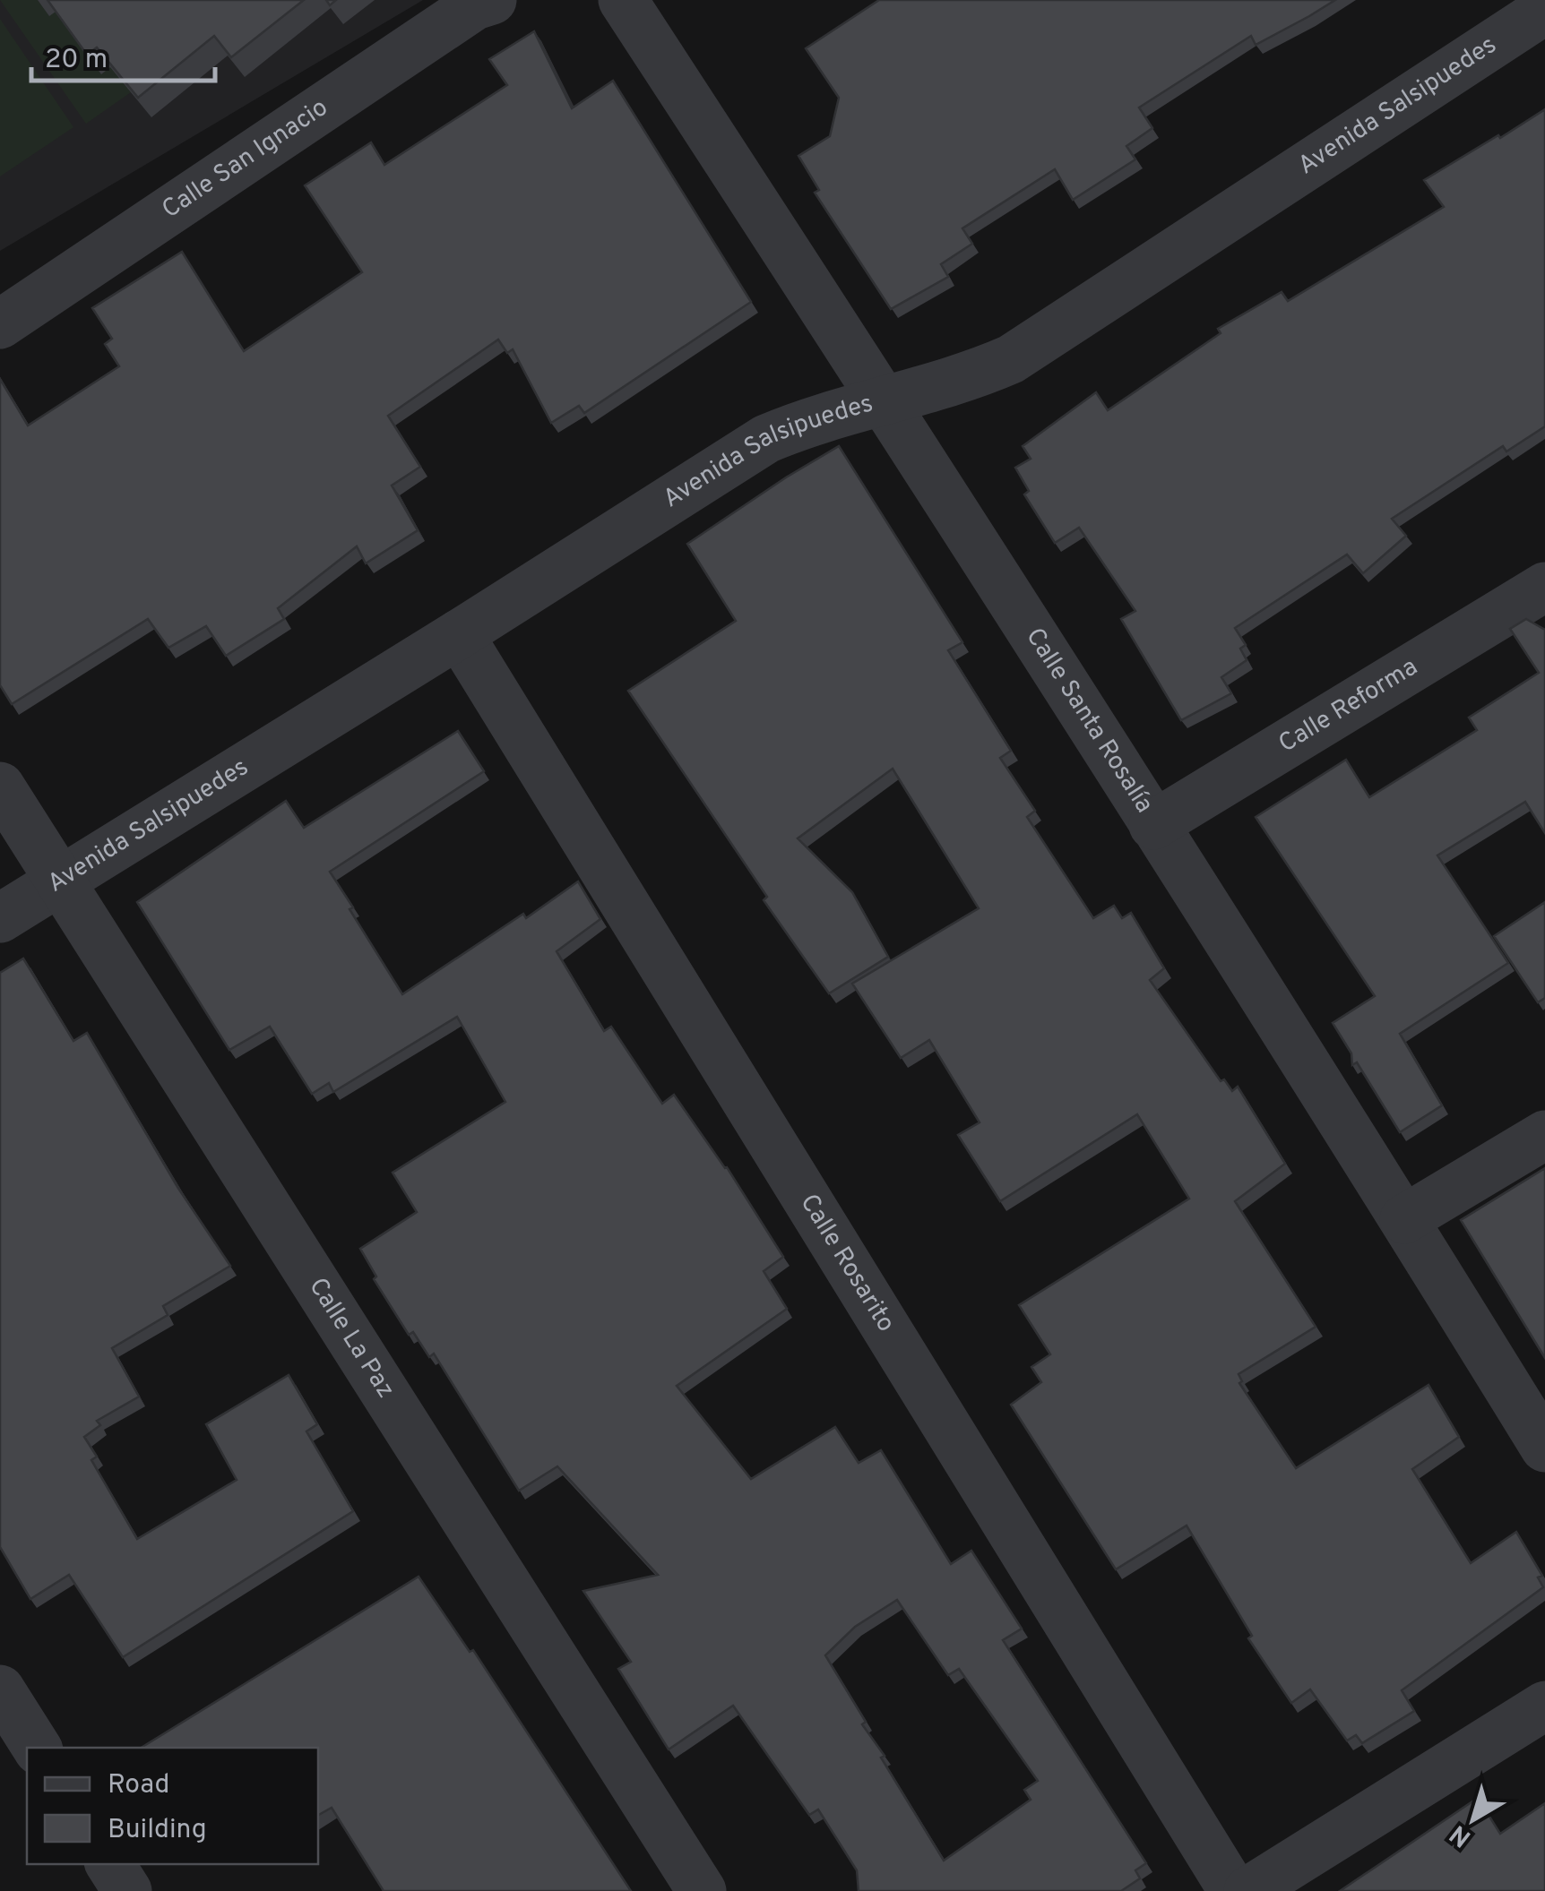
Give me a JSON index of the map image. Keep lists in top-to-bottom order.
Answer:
{
  "streets": {
    "street": [
      "Avenida Salsipuedes",
      "Calle San Ignacio",
      "Calle Reforma",
      "Calle Santa Rosalía",
      "Calle Rosarito",
      "Calle La Paz"
    ]
  },
  "crossings": [
    ["Avenida Salsipuedes", "Calle Santa Rosalía"],
    ["Avenida Salsipuedes", "Calle Rosarito"],
    ["Avenida Salsipuedes", "Calle La Paz"],
    ["Calle Reforma", "Calle Santa Rosalía"]
  ],
  "legend": ["Road", "Building"],
  "scale_bar": "20 m",
  "north": "bottom left"
}
